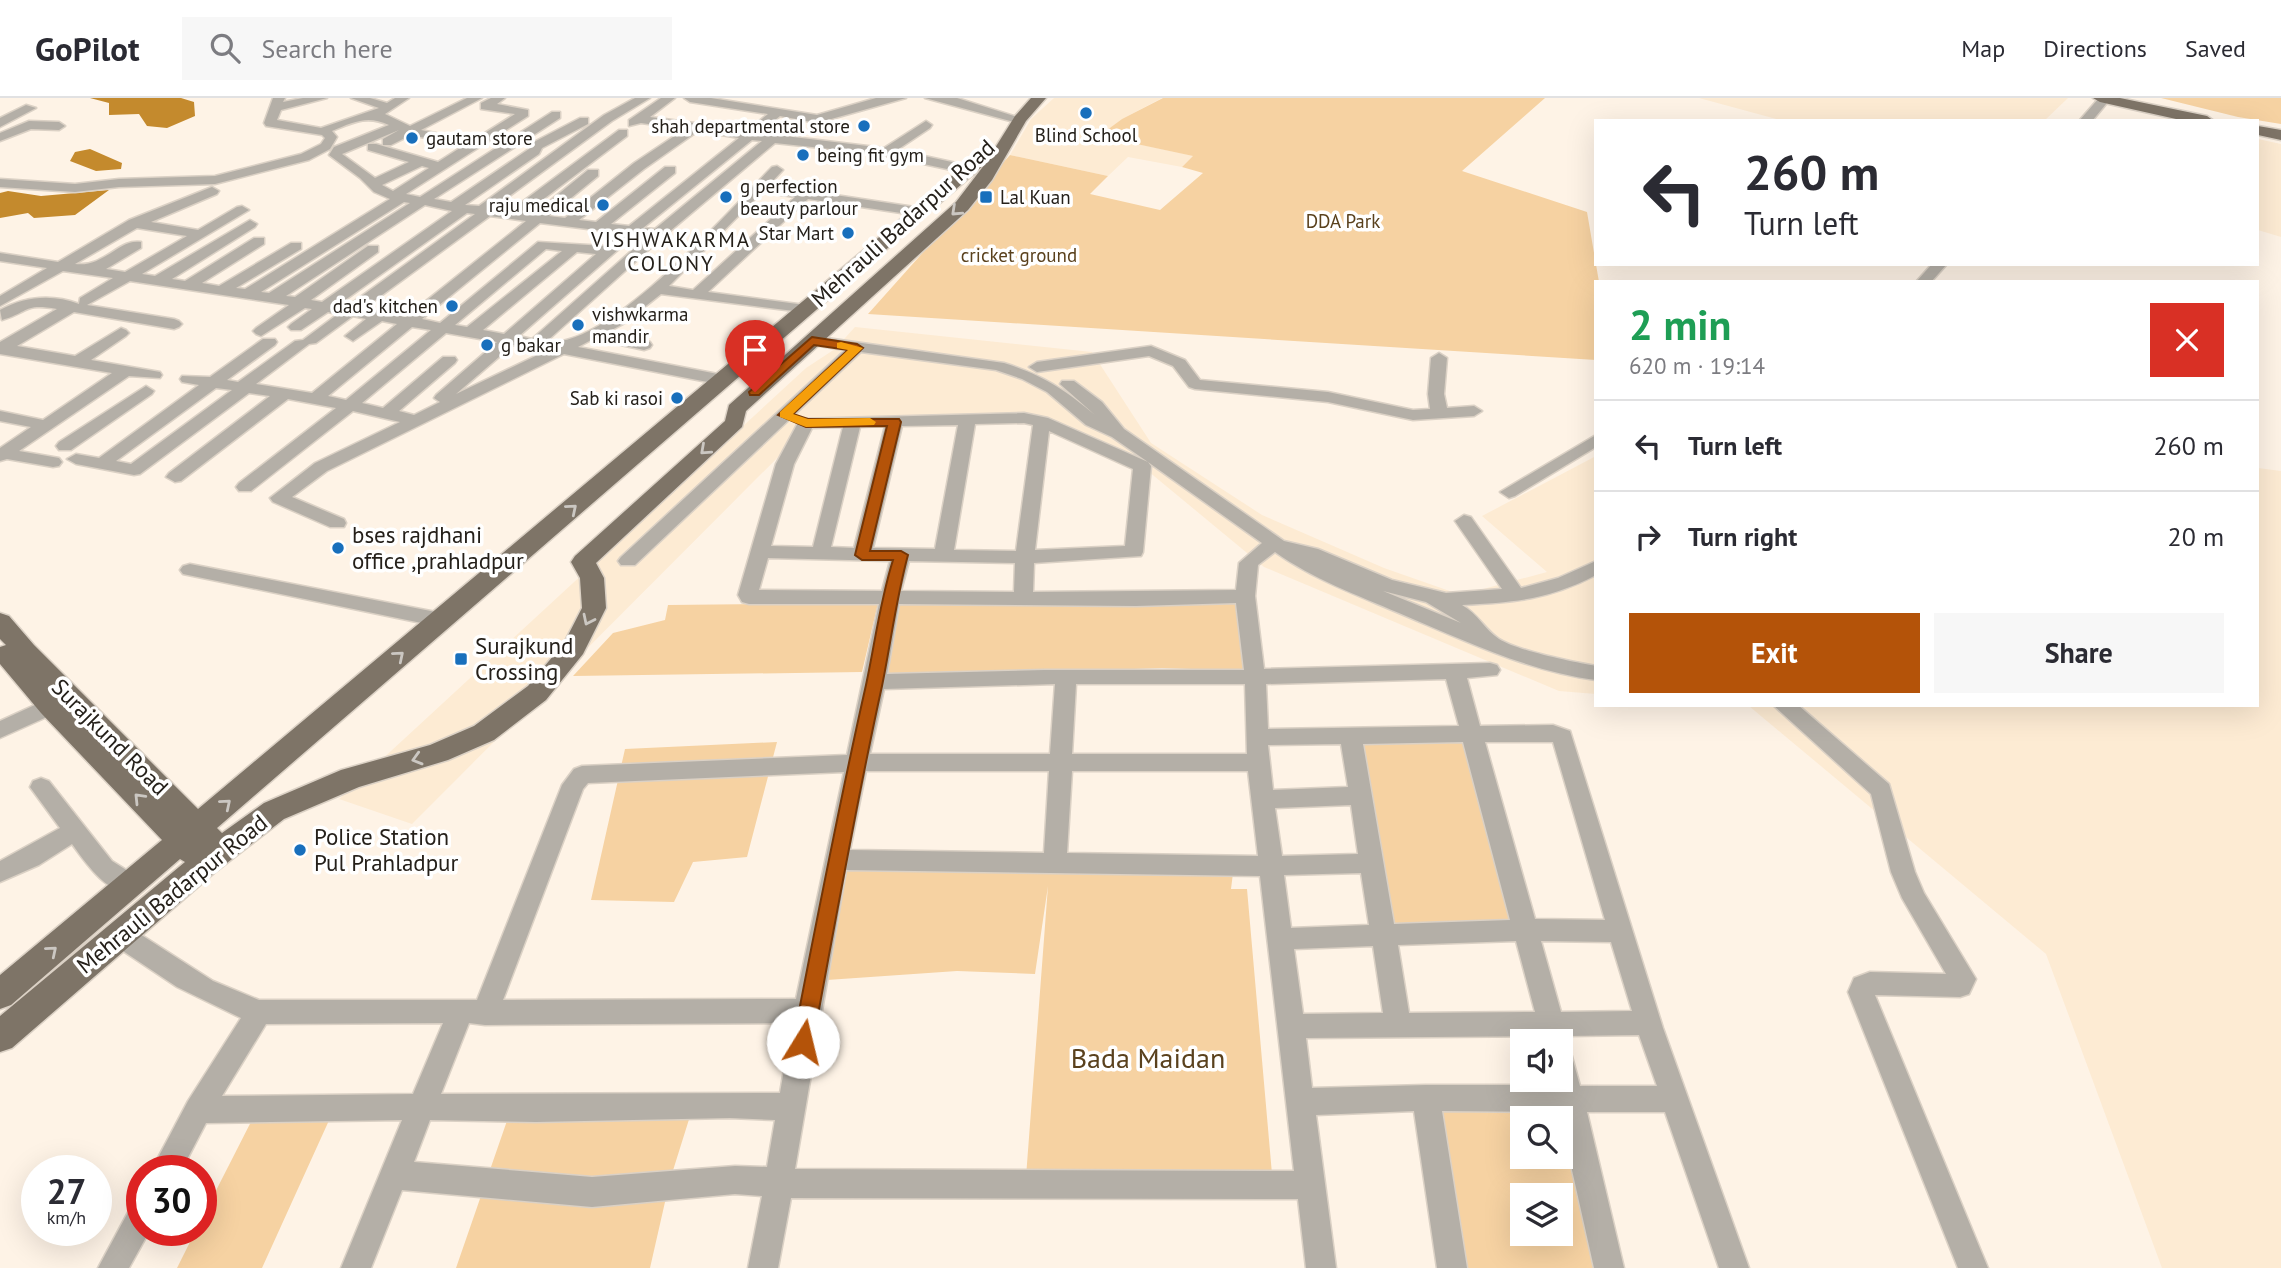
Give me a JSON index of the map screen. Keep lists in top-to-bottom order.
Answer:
{
  "streets": {
    "main road": ["Mehrauli Badarpur Road", "Surajkund Road"]
  },
  "crossings": [
    ["Mehrauli Badarpur Road", "Surajkund Road"]
  ],
  "districts": ["VISHWAKARMA COLONY"],
  "parks": ["DDA Park", "cricket ground", "Bada Maidan"],
  "places": {
    "other": [
      "Blind School",
      "shah departmental store",
      "gautam store",
      "being fit gym",
      "g perfection beauty parlour",
      "raju medical",
      "Star Mart",
      "dad's kitchen",
      "vishwkarma mandir",
      "g bakar",
      "Sab ki rasoi",
      "bses rajdhani office ,prahladpur",
      "Police Station Pul Prahladpur"
    ],
    "transit": ["Lal Kuan", "Surajkund Crossing"]
  },
  "page": {
    "header": "GoPilot",
    "search": "Search here",
    "nav": ["Map", "Directions", "Saved"],
    "turn": ["260 m", "Turn left"],
    "heading": ["2 min", "620 m · 19:14"],
    "list": [
      {
        "name": "Turn left",
        "value": "260 m"
      },
      {
        "name": "Turn right",
        "value": "20 m"
      }
    ],
    "buttons": ["Exit", "Share"],
    "speed": "27 km/h",
    "limit": "30"
  }
}
